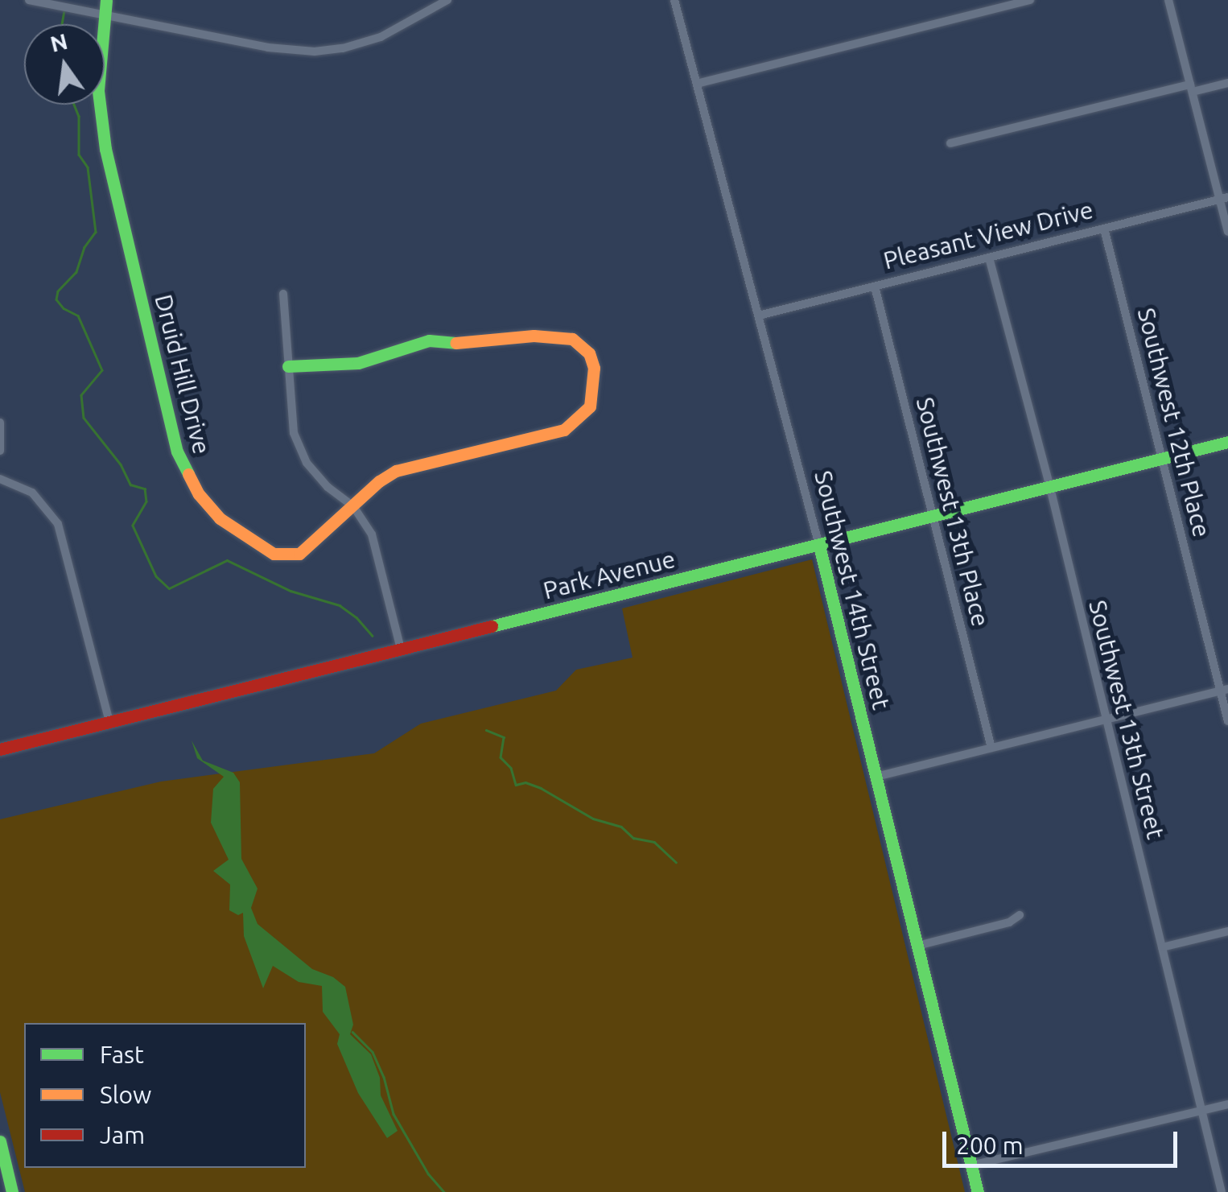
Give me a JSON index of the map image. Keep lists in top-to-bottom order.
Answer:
{
  "streets": {
    "street": [
      "Pleasant View Drive",
      "Druid Hill Drive",
      "Southwest 12th Place",
      "Southwest 13th Place",
      "Park Avenue",
      "Southwest 14th Street",
      "Southwest 13th Street"
    ]
  },
  "crossings": [
    ["Pleasant View Drive", "Southwest 12th Place"],
    ["Pleasant View Drive", "Southwest 13th Place"],
    ["Pleasant View Drive", "Southwest 14th Street"],
    ["Pleasant View Drive", "Southwest 13th Street"],
    ["Southwest 12th Place", "Park Avenue"],
    ["Southwest 13th Place", "Park Avenue"],
    ["Park Avenue", "Southwest 14th Street"],
    ["Park Avenue", "Southwest 13th Street"]
  ],
  "legend": ["Fast", "Slow", "Jam"],
  "scale_bar": "200 m",
  "north": "top"
}
